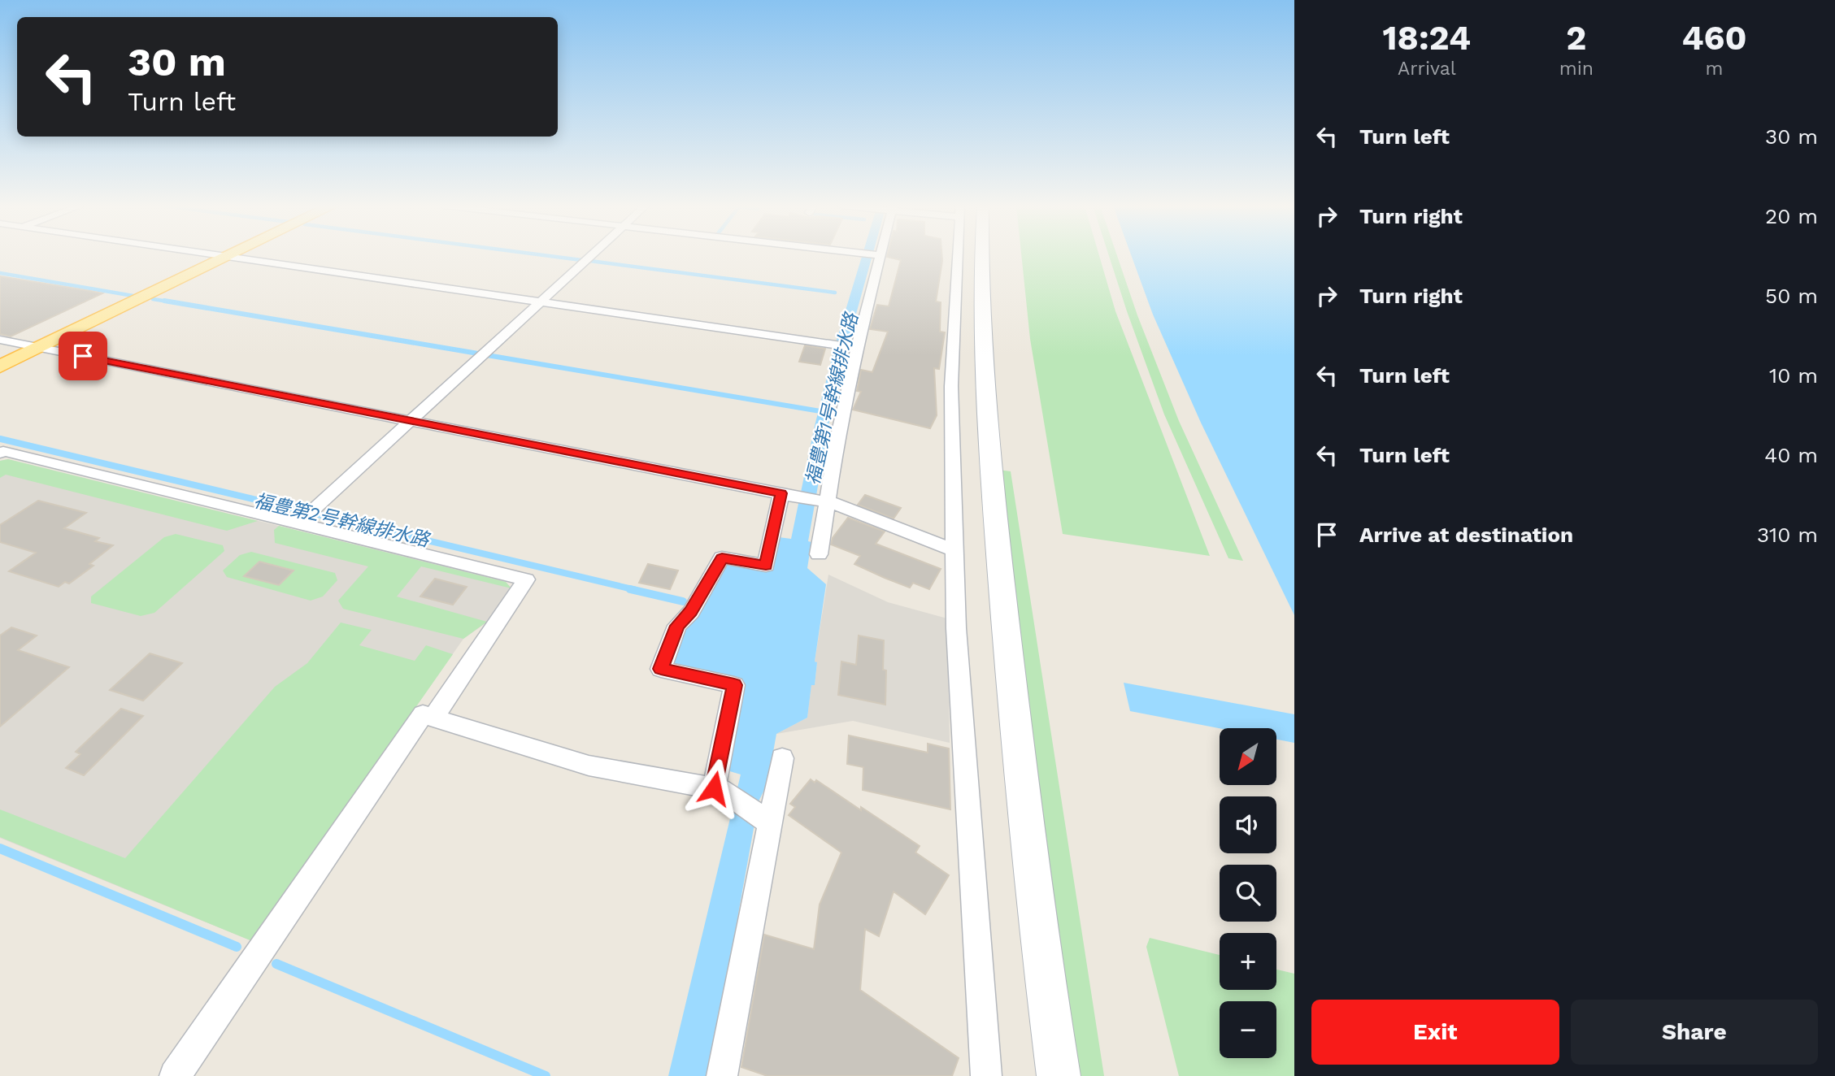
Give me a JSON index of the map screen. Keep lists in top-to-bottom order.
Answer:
{
  "water": ["福豊第1号幹線排水路", "福豊第2号幹線排水路"],
  "north": "bottom left",
  "page": {
    "eta": [
      "18:24",
      "Arrival",
      "2",
      "min",
      "460",
      "m"
    ],
    "turn": ["30 m", "Turn left"],
    "list": [
      {
        "name": "Turn left",
        "value": "30 m"
      },
      {
        "name": "Turn right",
        "value": "20 m"
      },
      {
        "name": "Turn right",
        "value": "50 m"
      },
      {
        "name": "Turn left",
        "value": "10 m"
      },
      {
        "name": "Turn left",
        "value": "40 m"
      },
      {
        "name": "Arrive at destination",
        "value": "310 m"
      }
    ],
    "map_buttons": ["+", "−"],
    "buttons": ["Exit", "Share"]
  }
}
